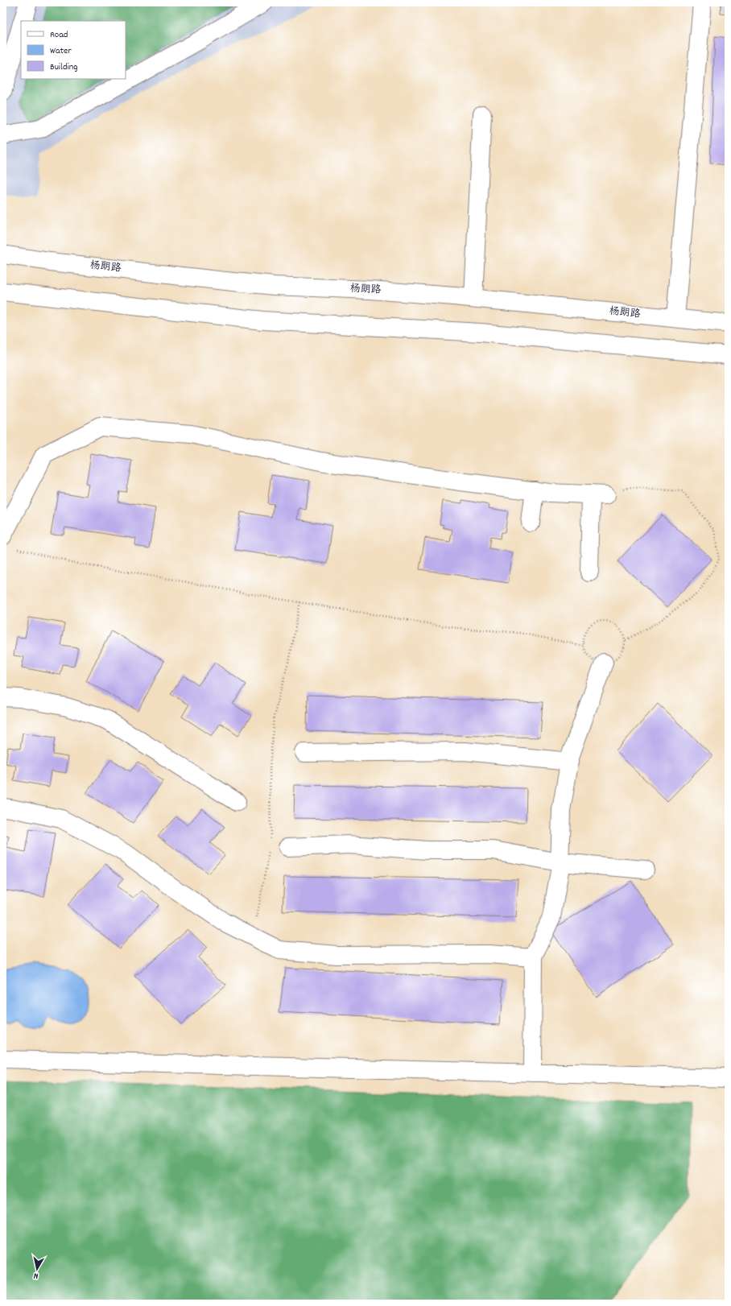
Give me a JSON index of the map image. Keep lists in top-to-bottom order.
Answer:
{
  "streets": {
    "street": ["杨朗路"]
  },
  "legend": ["Road", "Water", "Building"],
  "north": "bottom"
}
